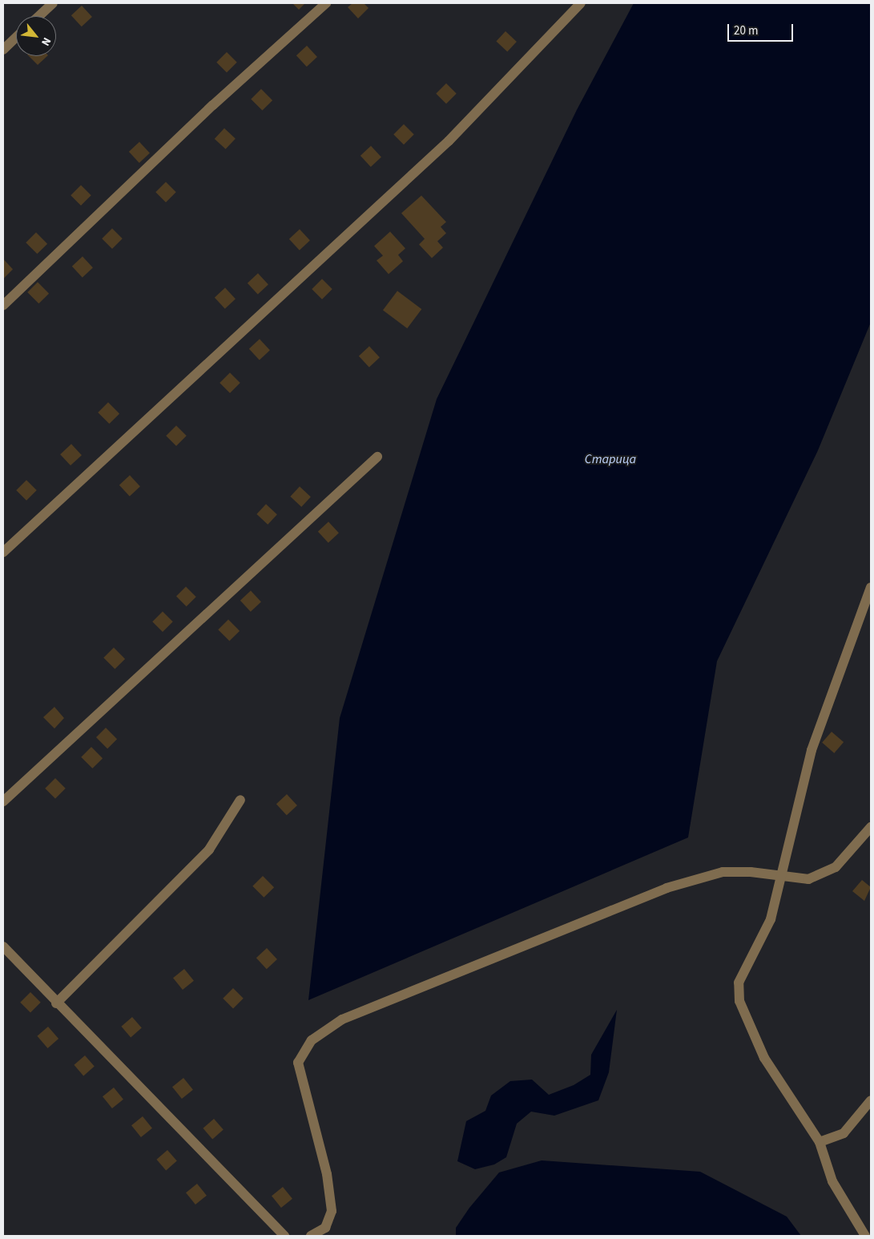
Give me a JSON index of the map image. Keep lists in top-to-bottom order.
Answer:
{
  "water": ["Старица"],
  "scale_bar": "20 m",
  "north": "bottom right"
}
